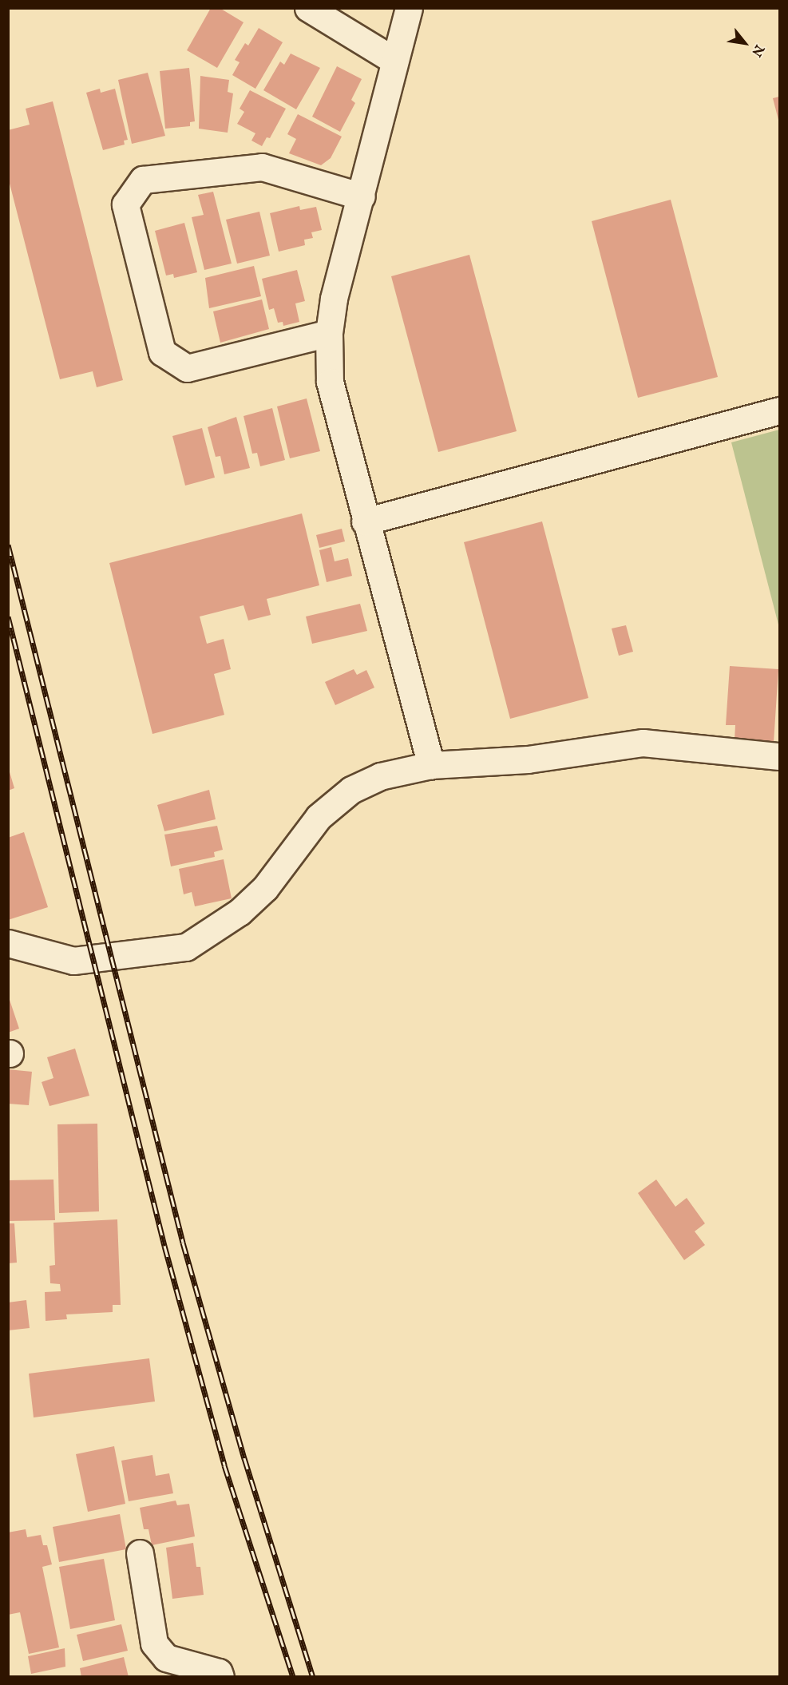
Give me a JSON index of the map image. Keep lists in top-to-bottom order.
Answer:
{
  "north": "bottom right"
}
